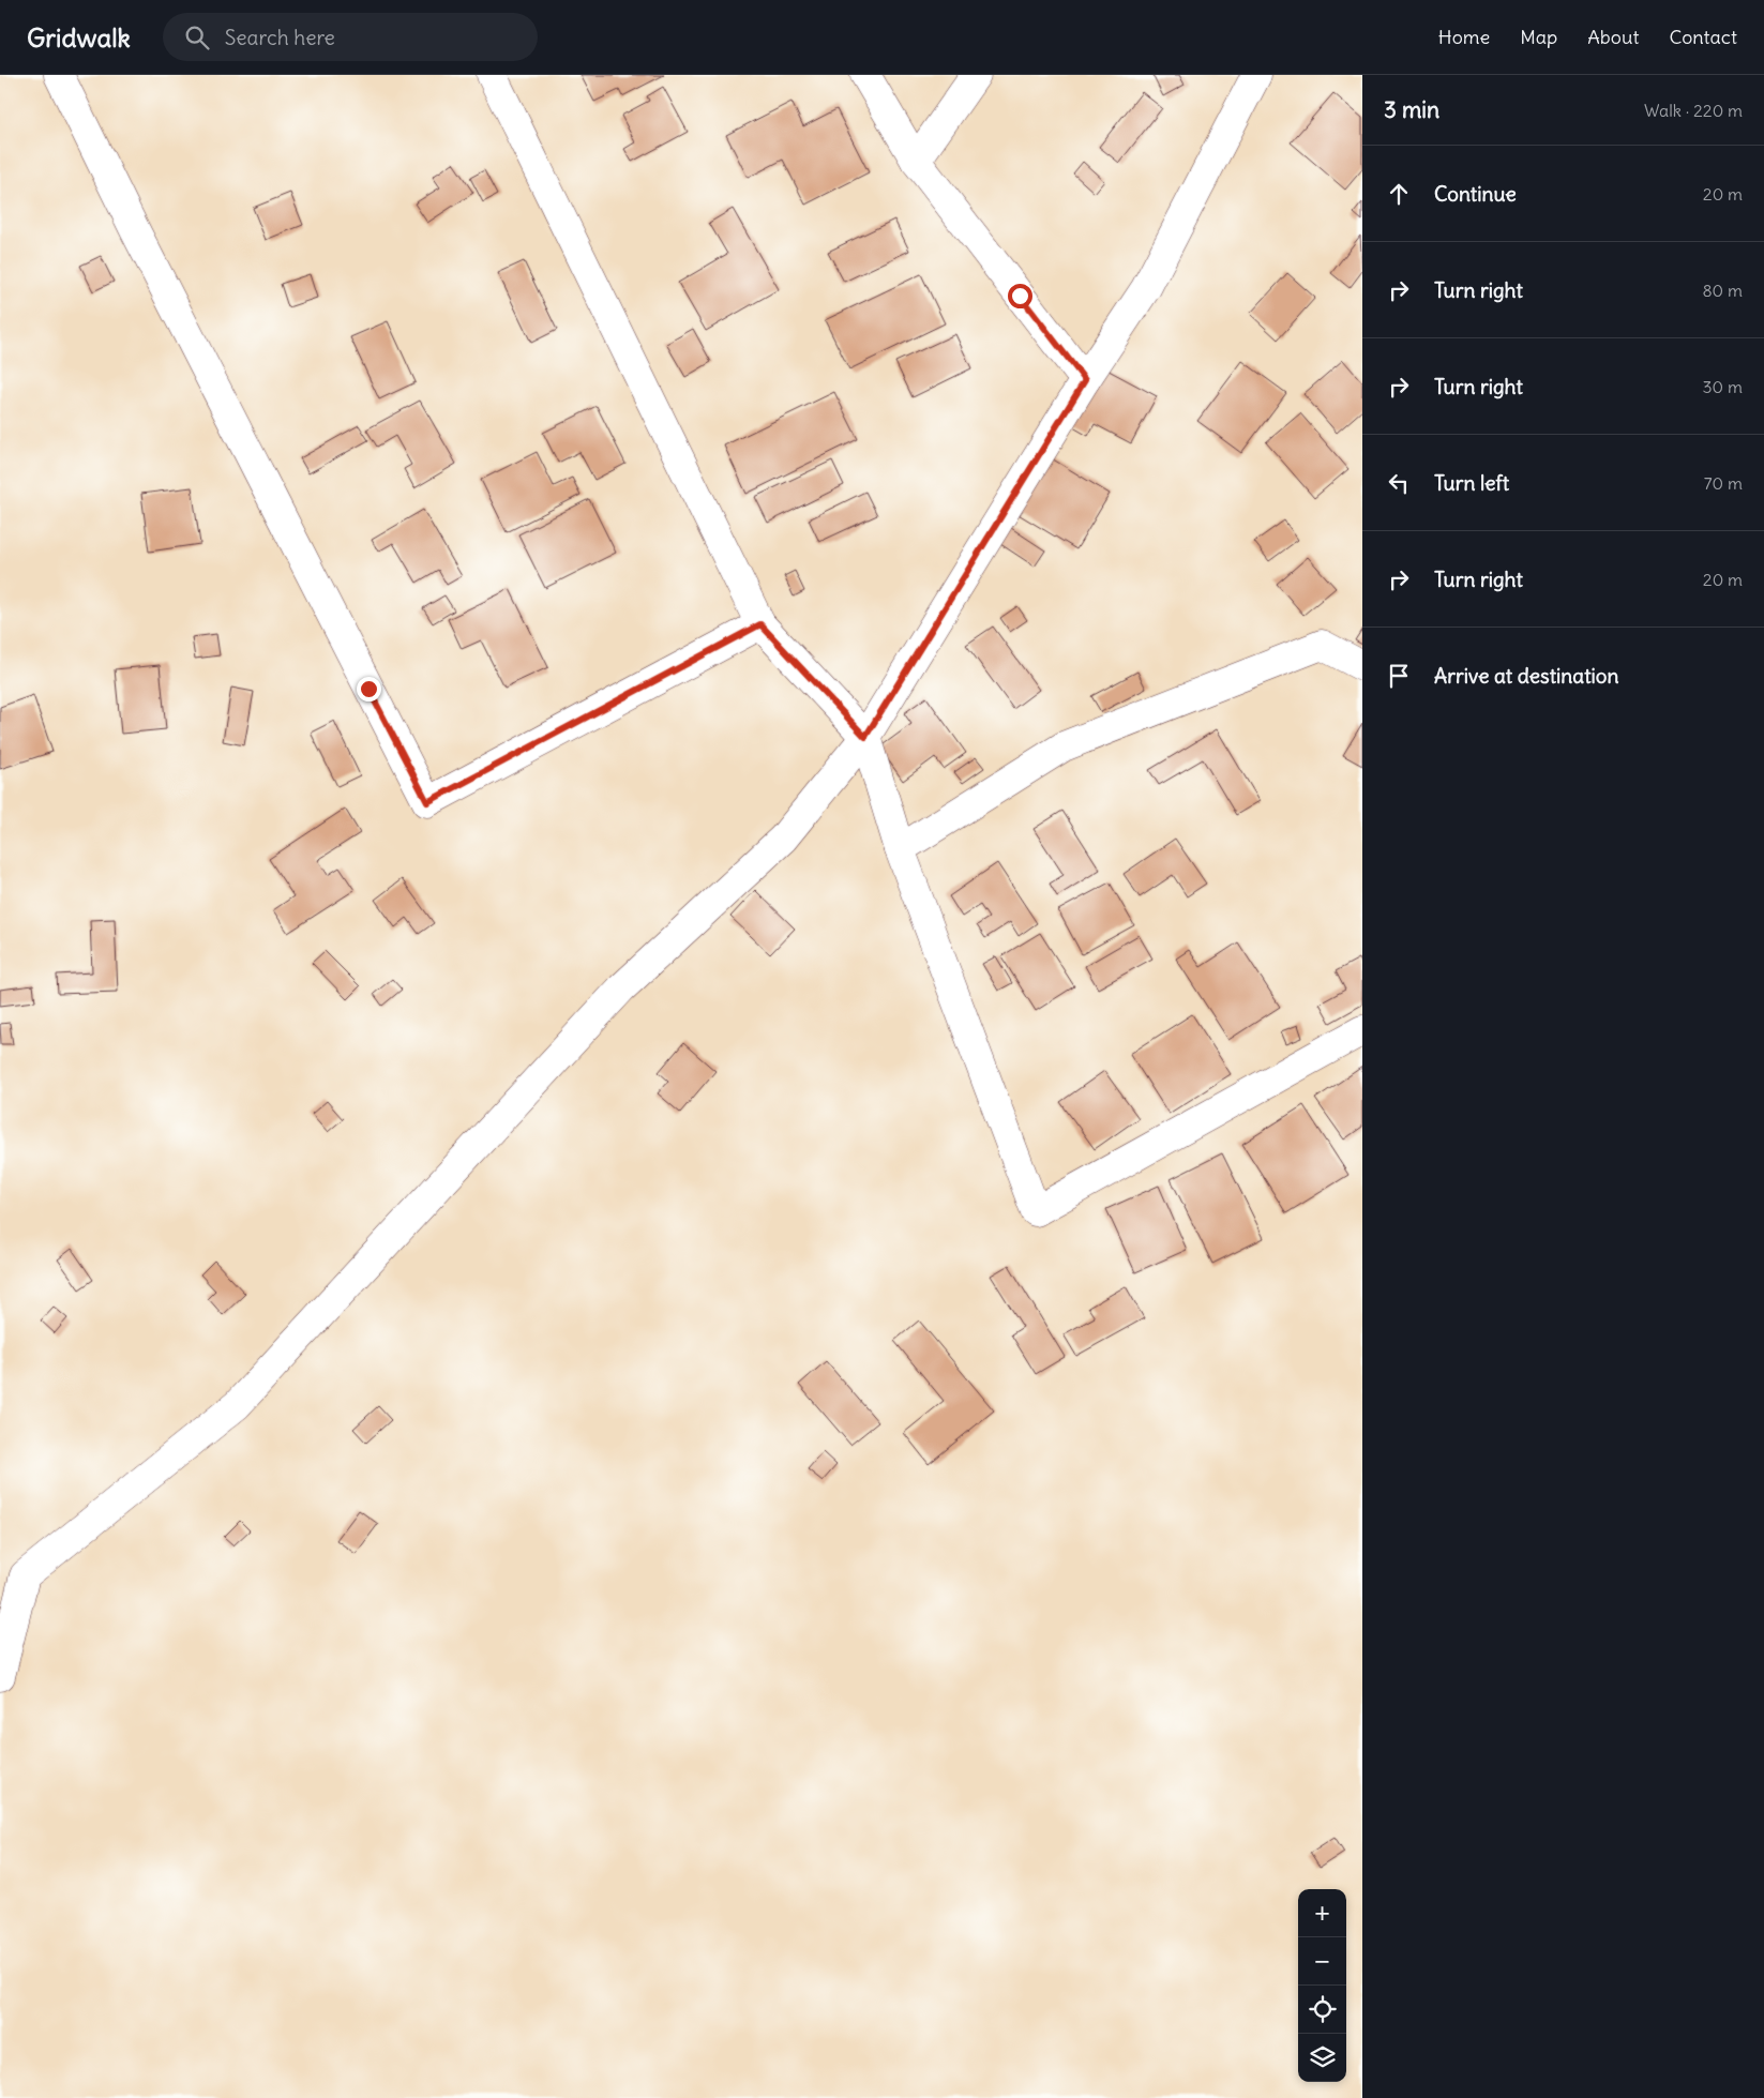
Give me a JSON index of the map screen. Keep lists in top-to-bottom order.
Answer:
{
  "page": {
    "header": "Gridwalk",
    "search": "Search here",
    "nav": [
      "Home",
      "Map",
      "About",
      "Contact"
    ],
    "heading": ["3 min", "Walk · 220 m"],
    "list": [
      ["Continue", "20 m"],
      ["Turn right", "80 m"],
      ["Turn right", "30 m"],
      ["Turn left", "70 m"],
      ["Turn right", "20 m"],
      "Arrive at destination"
    ],
    "map_buttons": ["+", "−"]
  }
}
